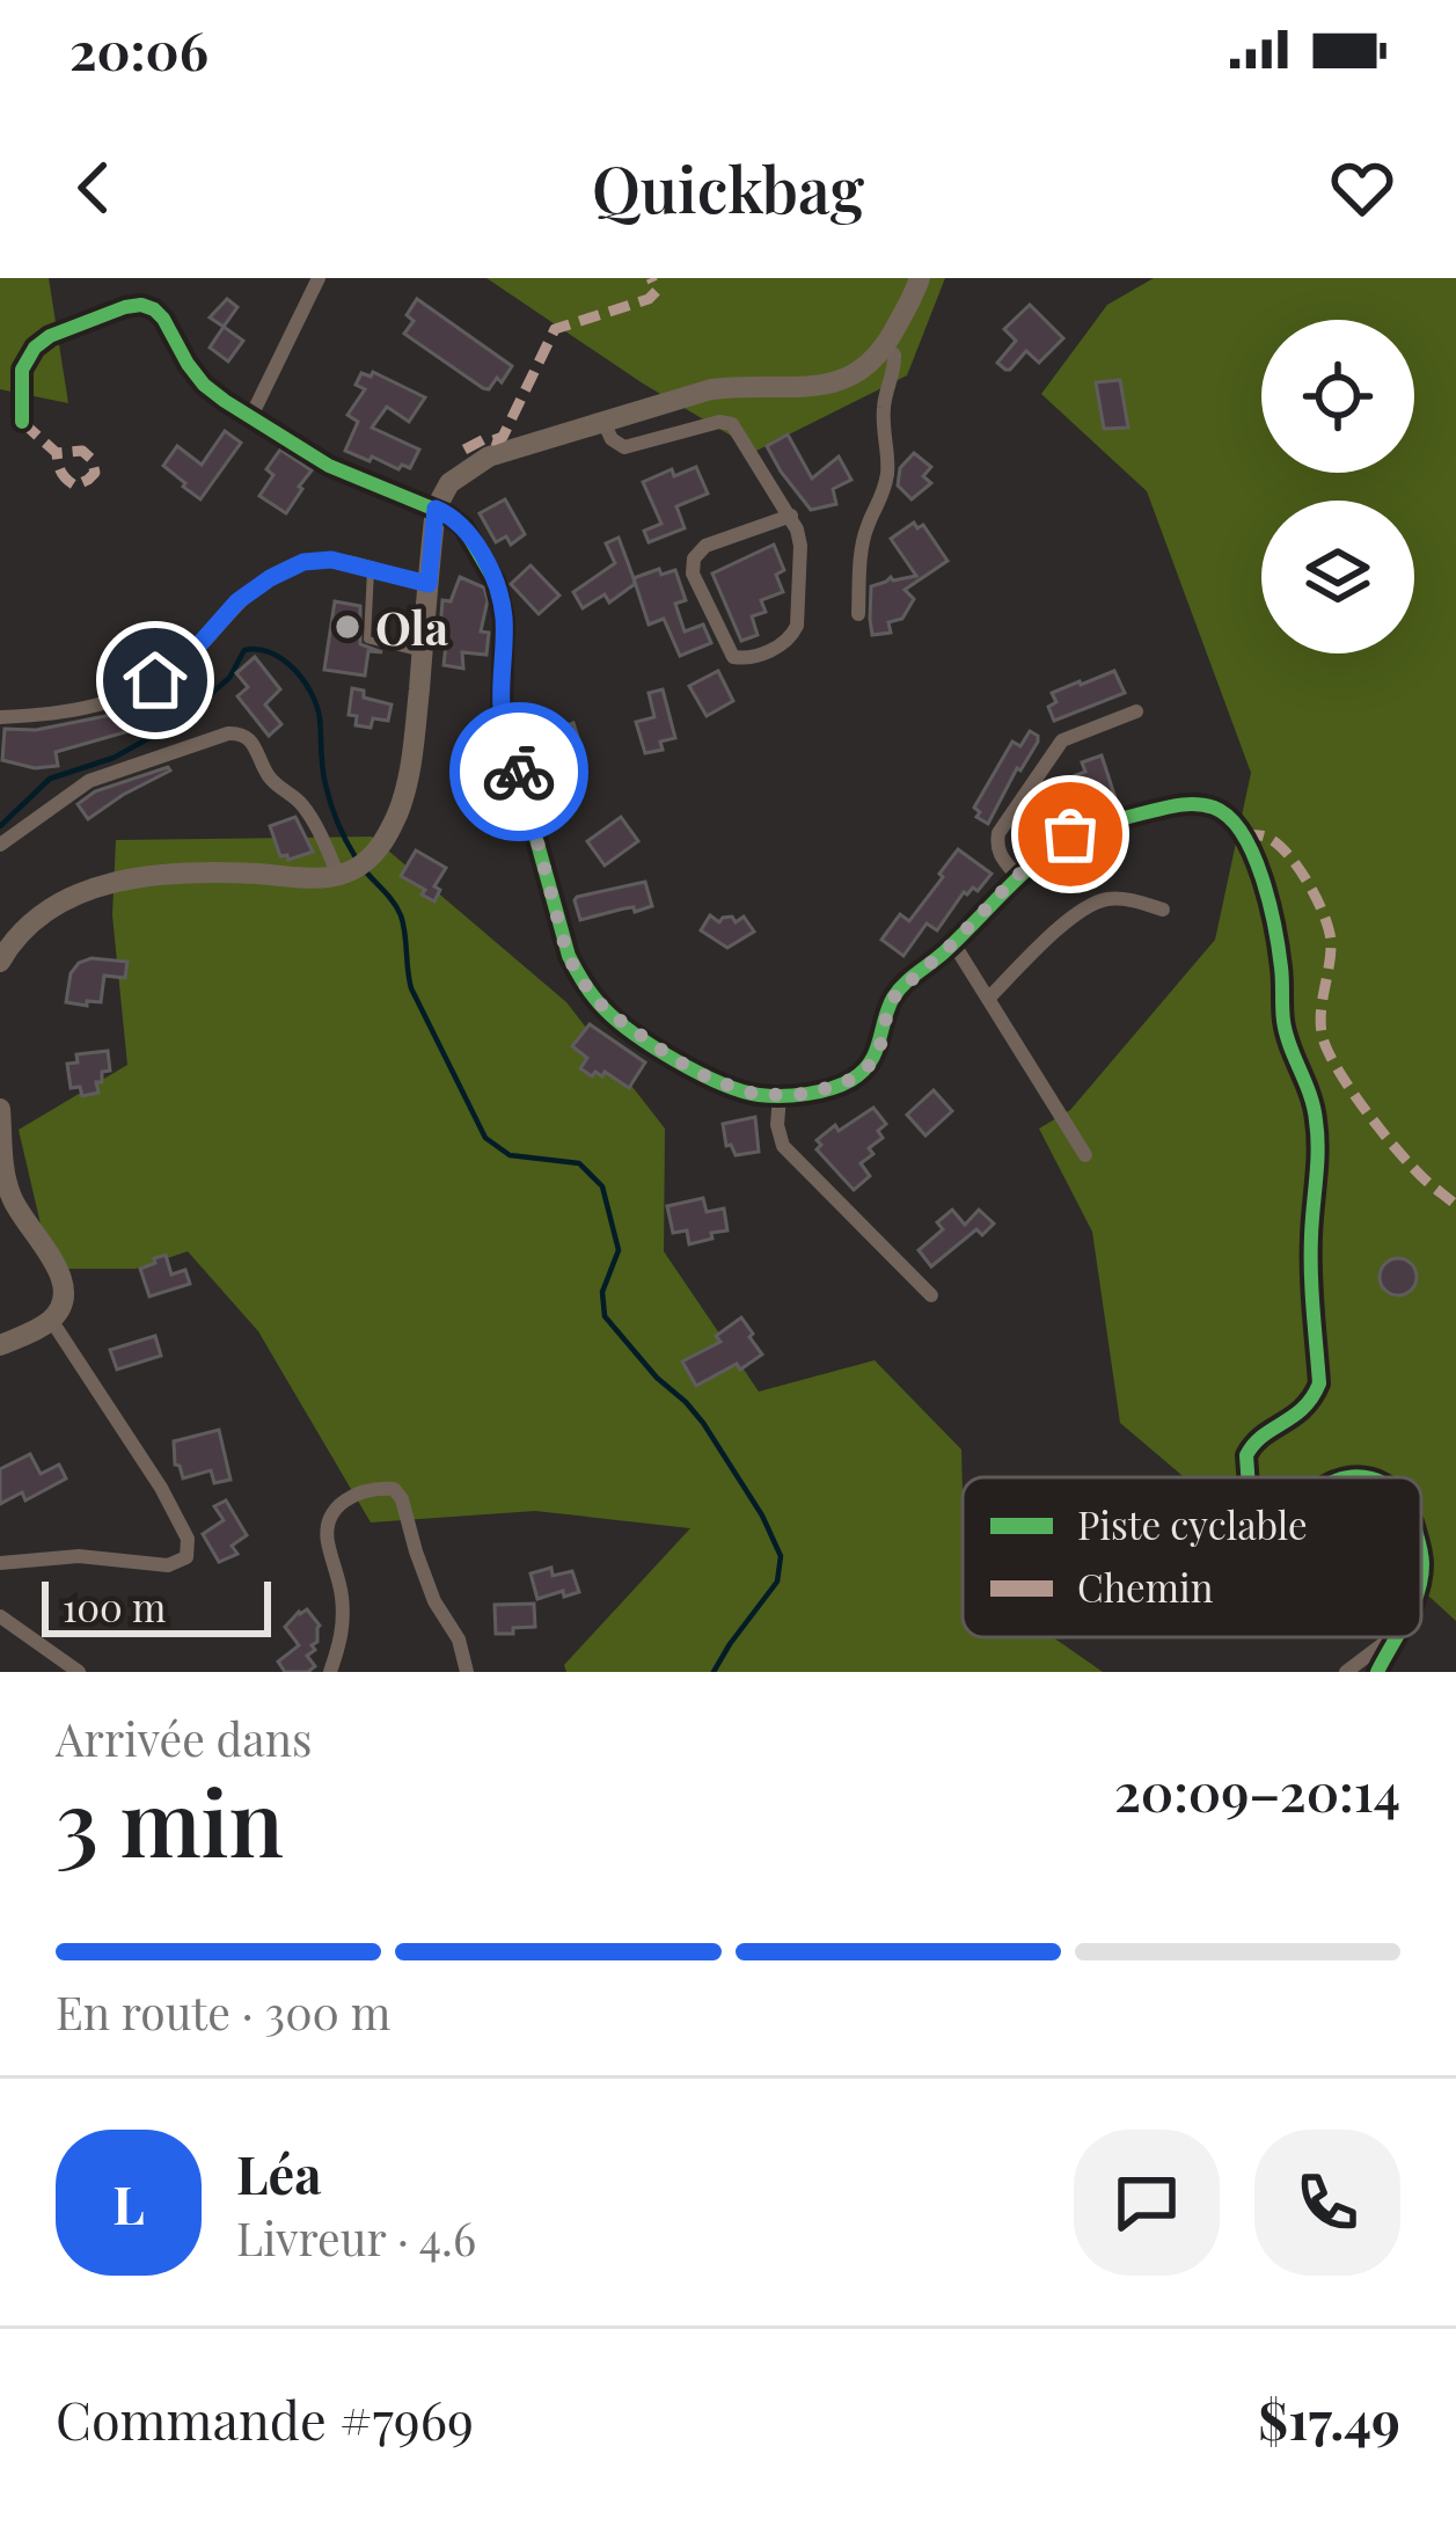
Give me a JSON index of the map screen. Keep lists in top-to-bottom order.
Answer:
{
  "places": ["Ola"],
  "legend": ["Piste cyclable", "Chemin"],
  "scale_bar": "100 m",
  "page": {
    "status": "20:06",
    "header": "Quickbag",
    "scale": "100 m",
    "heading": ["3 min", "Arrivée dans", "20:09–20:14"],
    "panel": [
      "Léa",
      "Livreur · 4.6",
      "Commande #7969",
      "$17.49"
    ],
    "bar": "En route · 300 m",
    "round": "L"
  }
}
